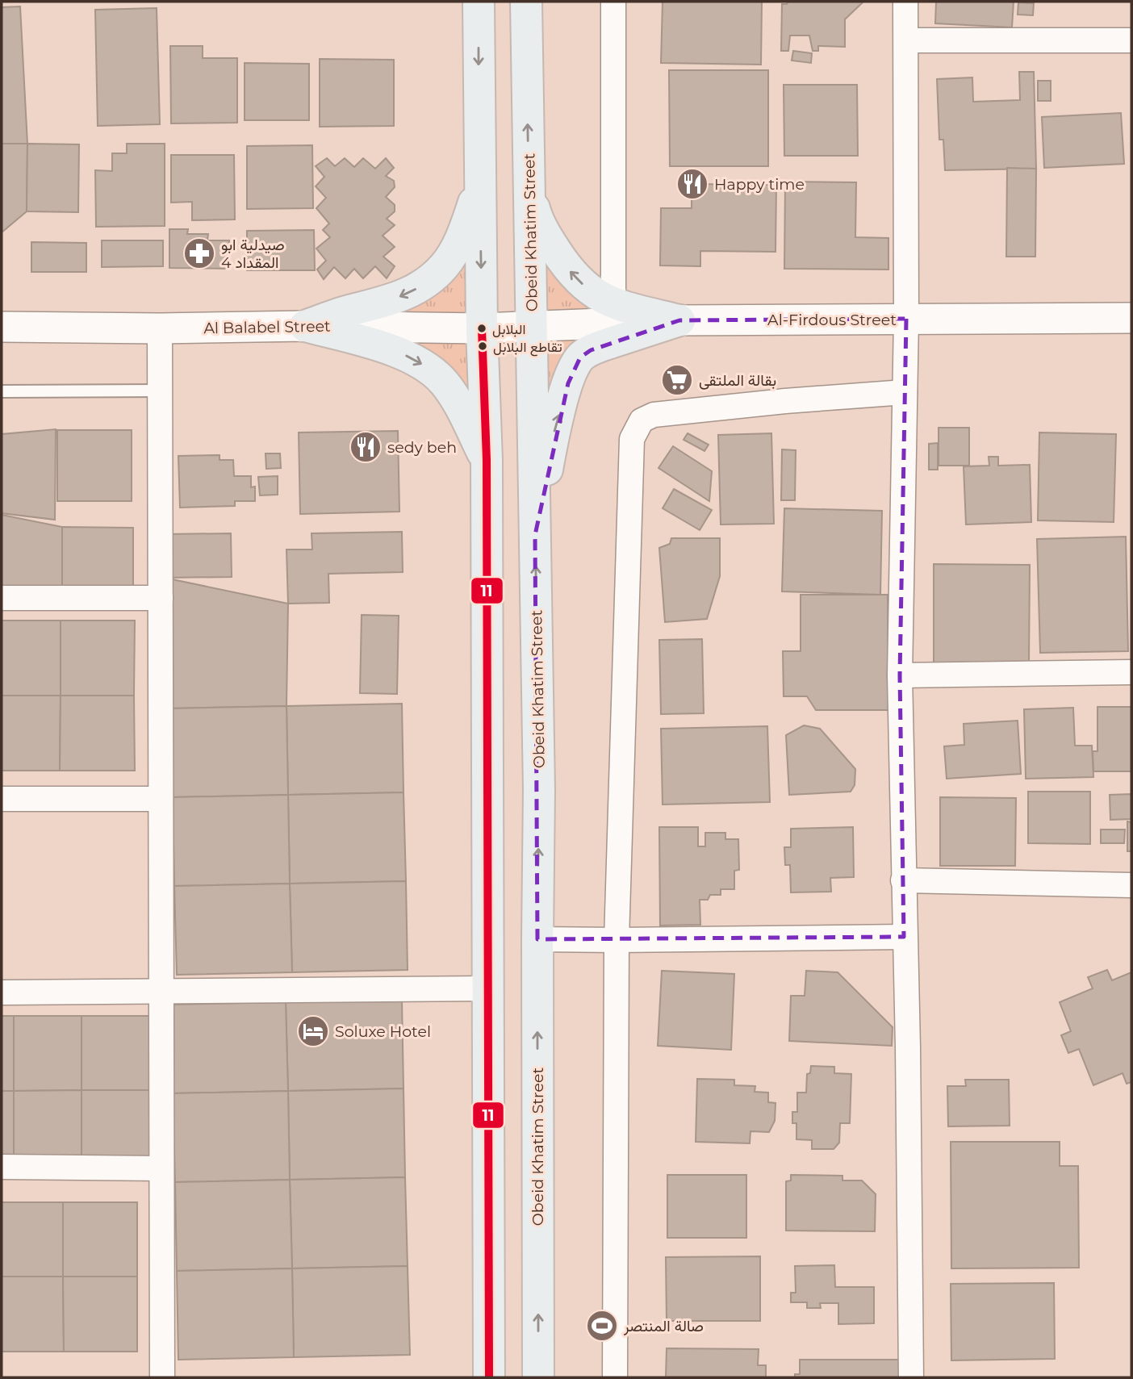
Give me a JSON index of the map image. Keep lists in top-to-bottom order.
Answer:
{
  "streets": {
    "main road": ["Obeid Khatim Street"],
    "street": ["Al-Firdous Street", "Al Balabel Street"]
  },
  "crossings": [
    ["Obeid Khatim Street", "Al-Firdous Street"],
    ["Obeid Khatim Street", "Al Balabel Street"],
    ["Al-Firdous Street", "Al Balabel Street"]
  ],
  "places": {
    "restaurant": ["Happy time", "sedy beh"],
    "pharmacy": ["صيدلية ابو المقداد 4"],
    "other": ["البلابل", "تقاطع البلابل"],
    "supermarket": ["بقالة الملتقى"],
    "hotel": ["Soluxe Hotel"],
    "sports": ["صالة المنتصر"]
  },
  "lines": ["transit line 11"]
}
